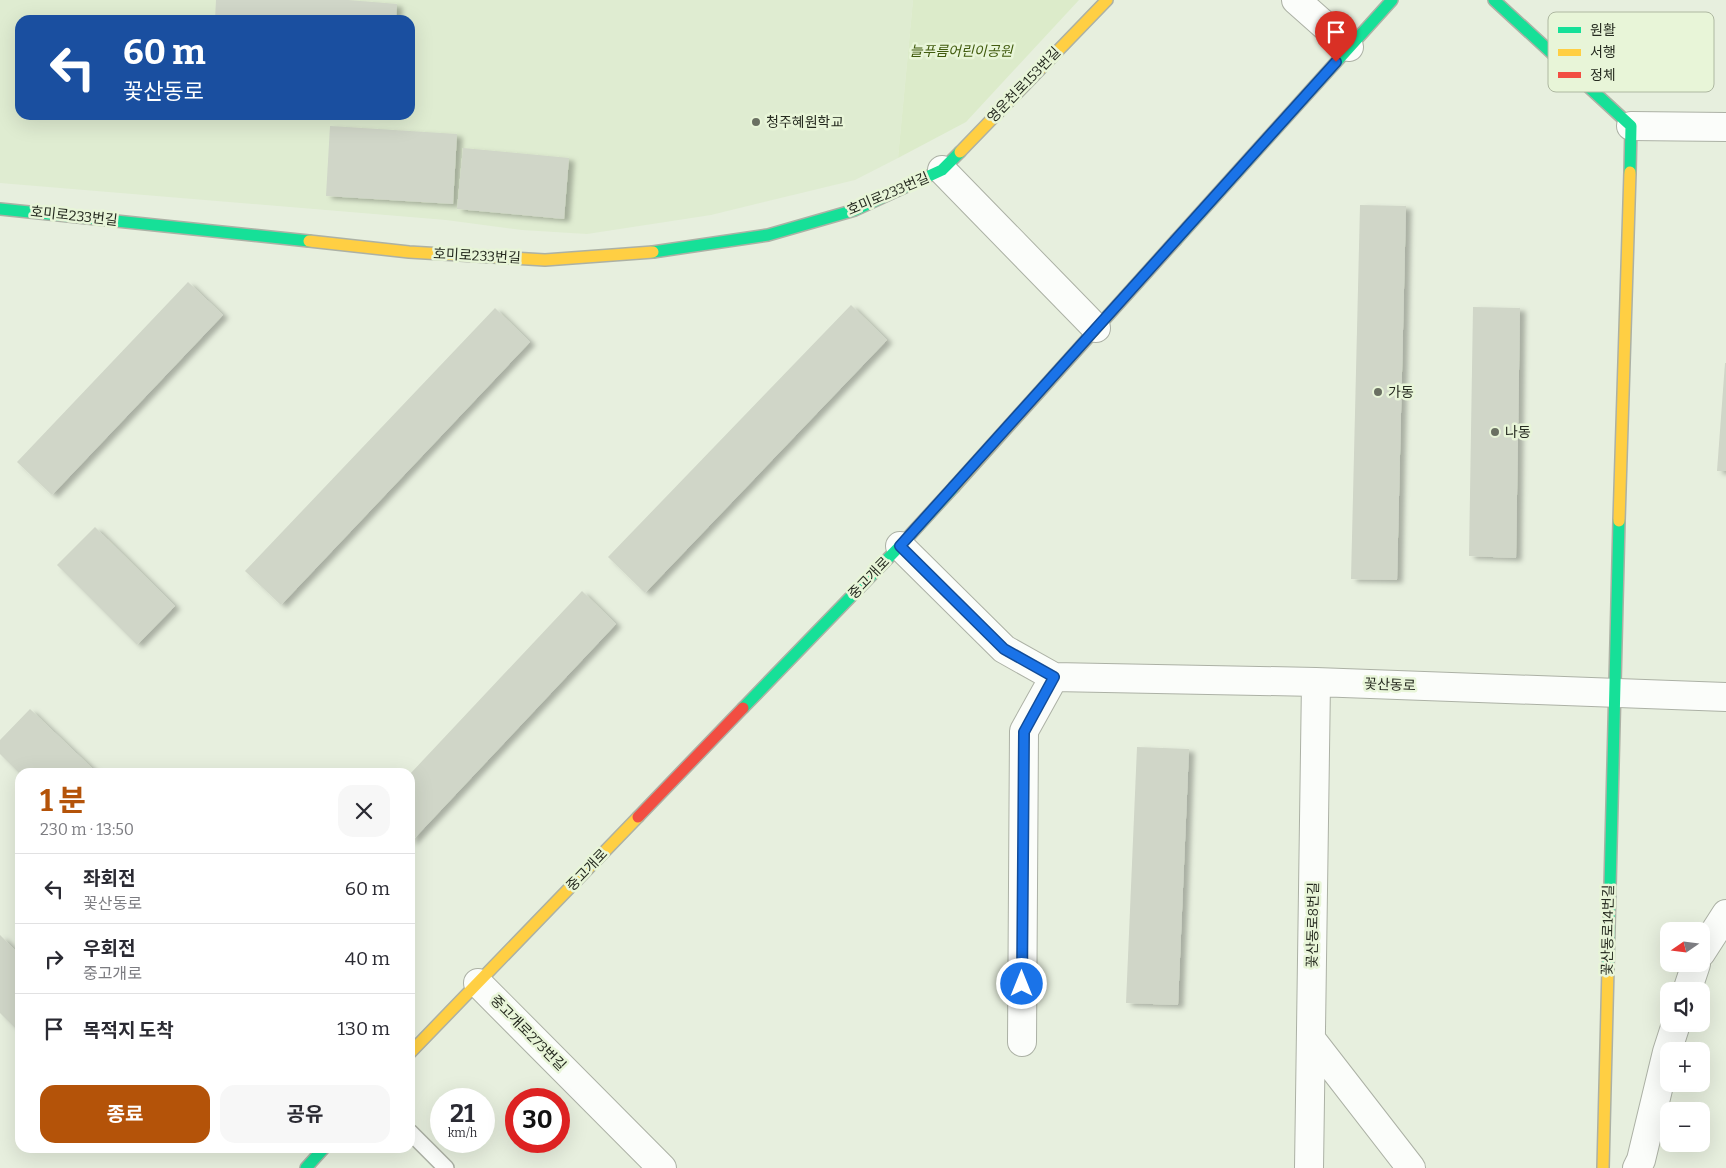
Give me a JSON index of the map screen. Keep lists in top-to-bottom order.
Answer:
{
  "streets": {
    "street": [
      "영운천로153번길",
      "호미로233번길",
      "중고개로",
      "꽃산동로",
      "꽃산동로8번길",
      "꽃산동로14번길",
      "중고개로273번길"
    ]
  },
  "crossings": [
    ["영운천로153번길", "호미로233번길"],
    ["중고개로", "꽃산동로"],
    ["중고개로", "중고개로273번길"],
    ["꽃산동로", "꽃산동로8번길"],
    ["꽃산동로", "꽃산동로14번길"]
  ],
  "parks": ["늘푸름어린이공원"],
  "places": ["청주혜원학교", "가동", "나동"],
  "legend": ["원활", "서행", "정체"],
  "north": "left",
  "page": {
    "turn": ["60 m", "꽃산동로"],
    "heading": ["1 분", "230 m · 13:50"],
    "list": [
      {
        "name": "좌회전",
        "note": "꽃산동로",
        "value": "60 m"
      },
      {
        "name": "우회전",
        "note": "중고개로",
        "value": "40 m"
      },
      {
        "name": "목적지 도착",
        "value": "130 m"
      }
    ],
    "map_buttons": ["+", "−"],
    "buttons": ["종료", "공유"],
    "speed": "21 km/h",
    "limit": "30"
  }
}
